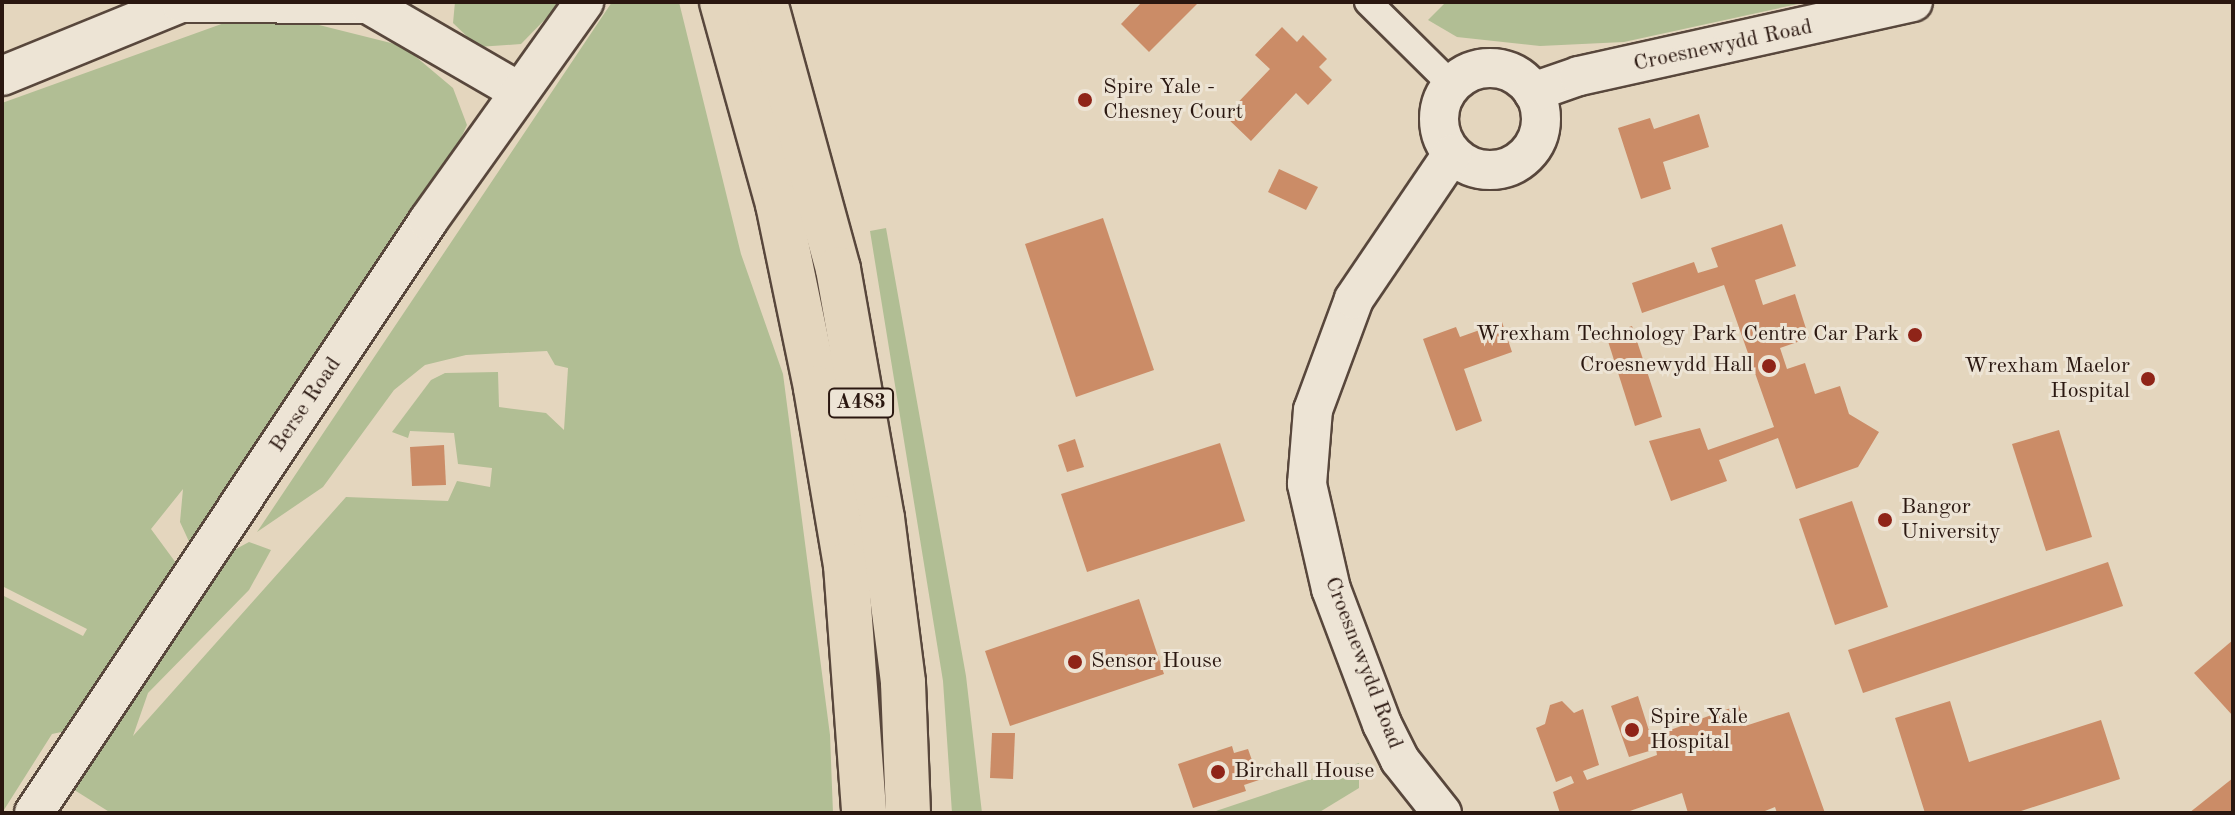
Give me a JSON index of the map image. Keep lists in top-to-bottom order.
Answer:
{
  "streets": {
    "highway": ["A483"],
    "main road": ["Croesnewydd Road", "Berse Road"]
  },
  "places": [
    "Spire Yale - Chesney Court",
    "Wrexham Technology Park Centre Car Park",
    "Croesnewydd Hall",
    "Wrexham Maelor Hospital",
    "Bangor University",
    "Sensor House",
    "Spire Yale Hospital",
    "Birchall House"
  ]
}
